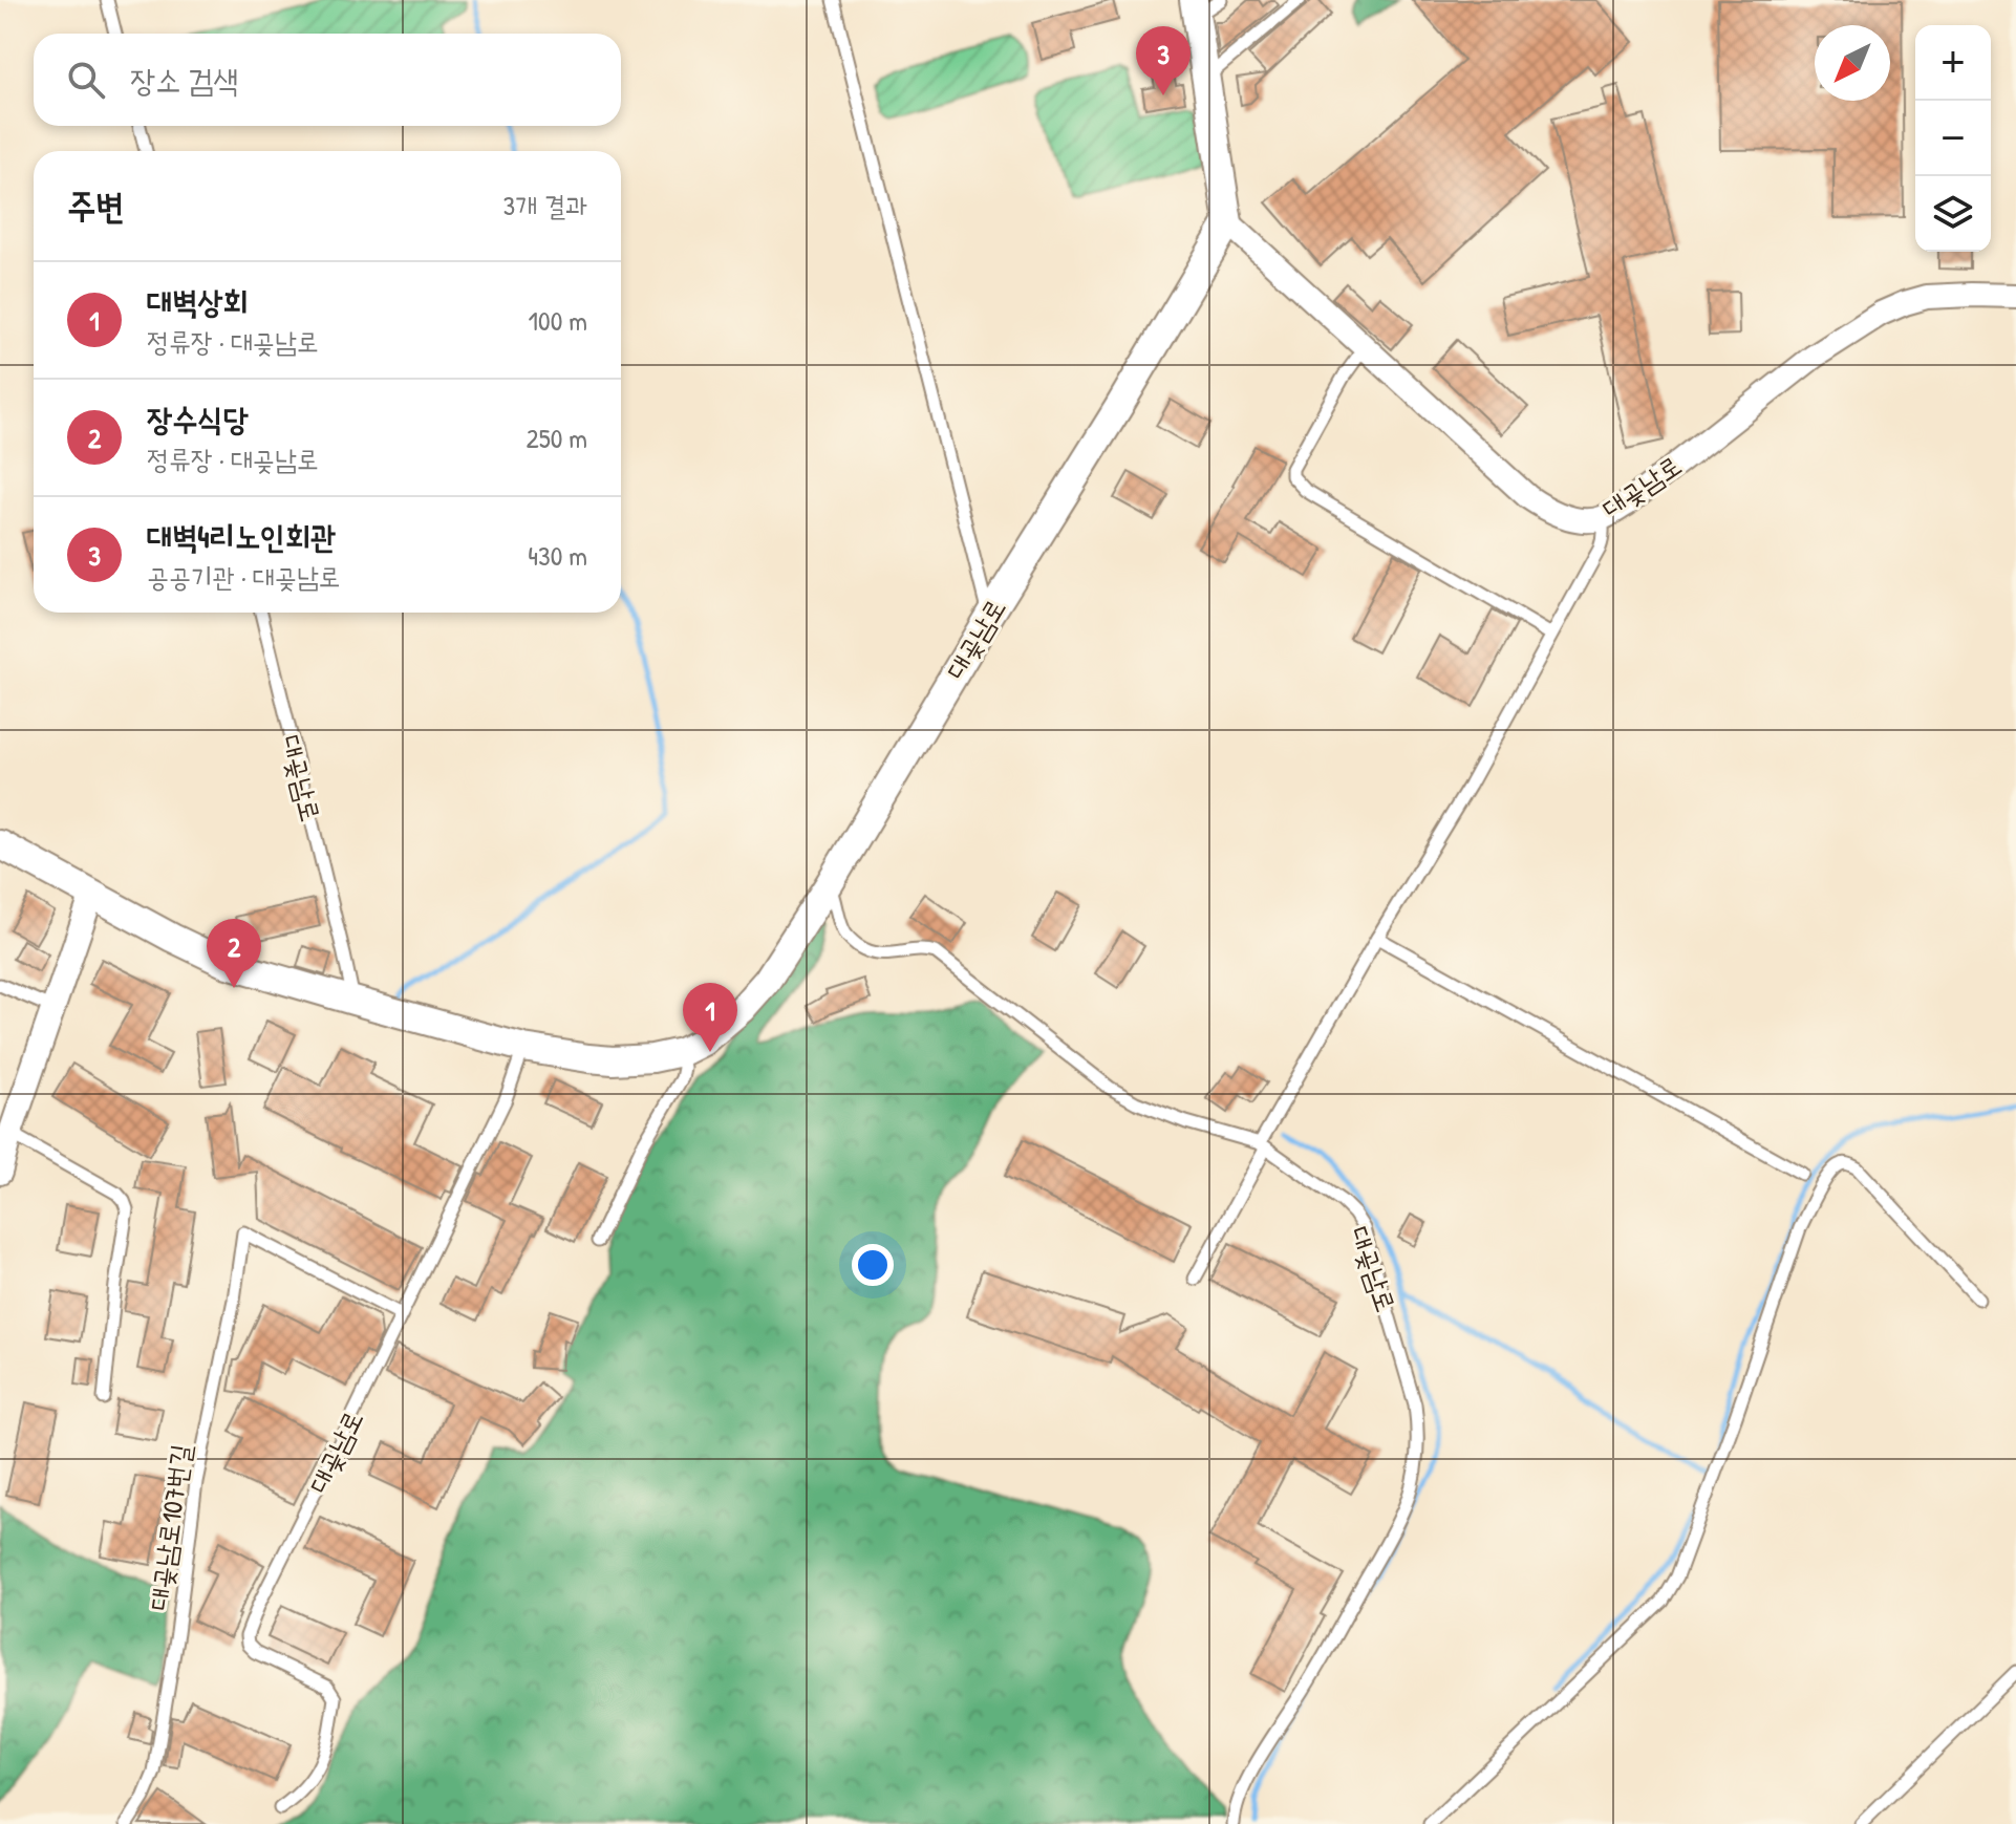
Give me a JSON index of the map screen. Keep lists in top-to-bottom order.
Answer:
{
  "streets": {
    "street": ["대곶남로"],
    "lane": ["대곶남로107번길"]
  },
  "crossings": [
    ["대곶남로", "대곶남로107번길"]
  ],
  "north": "bottom left",
  "page": {
    "map_buttons": ["+", "−"],
    "pins": ["3", "2", "1"],
    "search": "장소 검색",
    "heading": ["주변", "3개 결과"],
    "list": [
      {
        "mark": "1",
        "name": "대벽상회",
        "note": "정류장 · 대곶남로",
        "value": "100 m"
      },
      {
        "mark": "2",
        "name": "장수식당",
        "note": "정류장 · 대곶남로",
        "value": "250 m"
      },
      {
        "mark": "3",
        "name": "대벽4리노인회관",
        "note": "공공기관 · 대곶남로",
        "value": "430 m"
      }
    ]
  }
}
